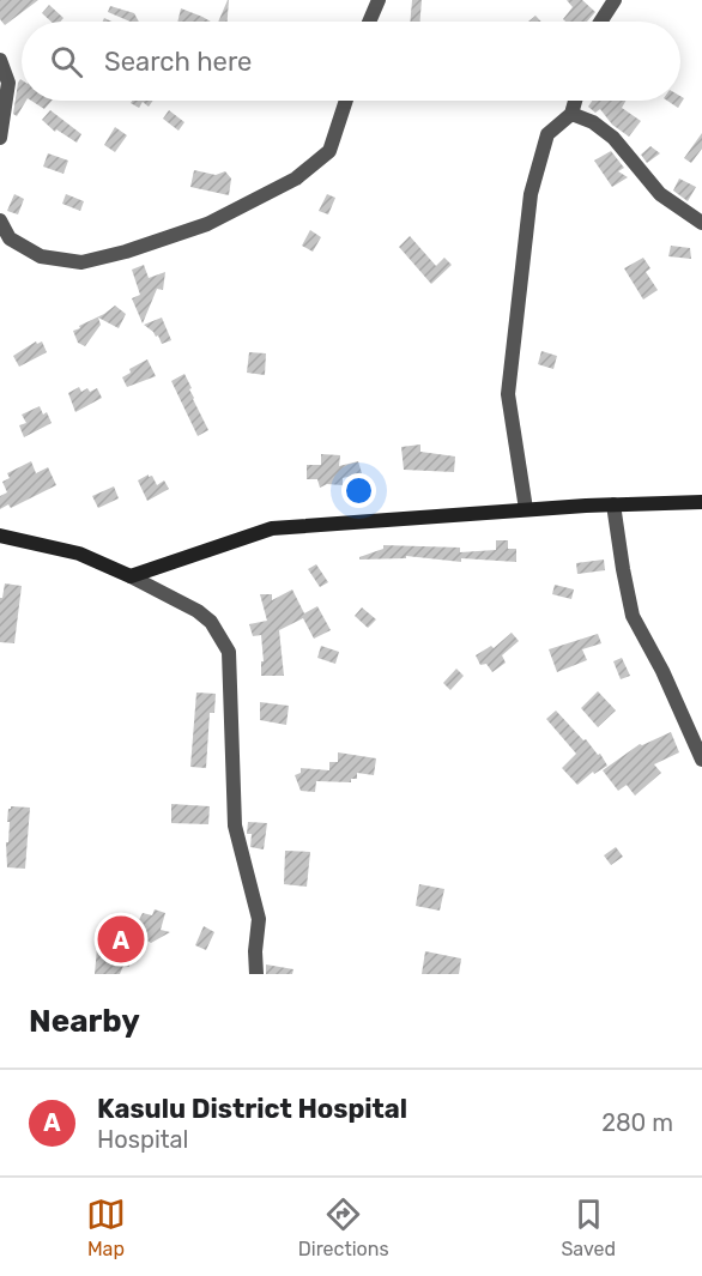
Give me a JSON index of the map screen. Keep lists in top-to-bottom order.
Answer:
{
  "page": {
    "search": "Search here",
    "pins": "A",
    "heading": "Nearby",
    "list": [
      {
        "mark": "A",
        "name": "Kasulu District Hospital",
        "note": "Hospital",
        "value": "280 m"
      }
    ],
    "nav": ["Map", "Directions", "Saved"]
  }
}
